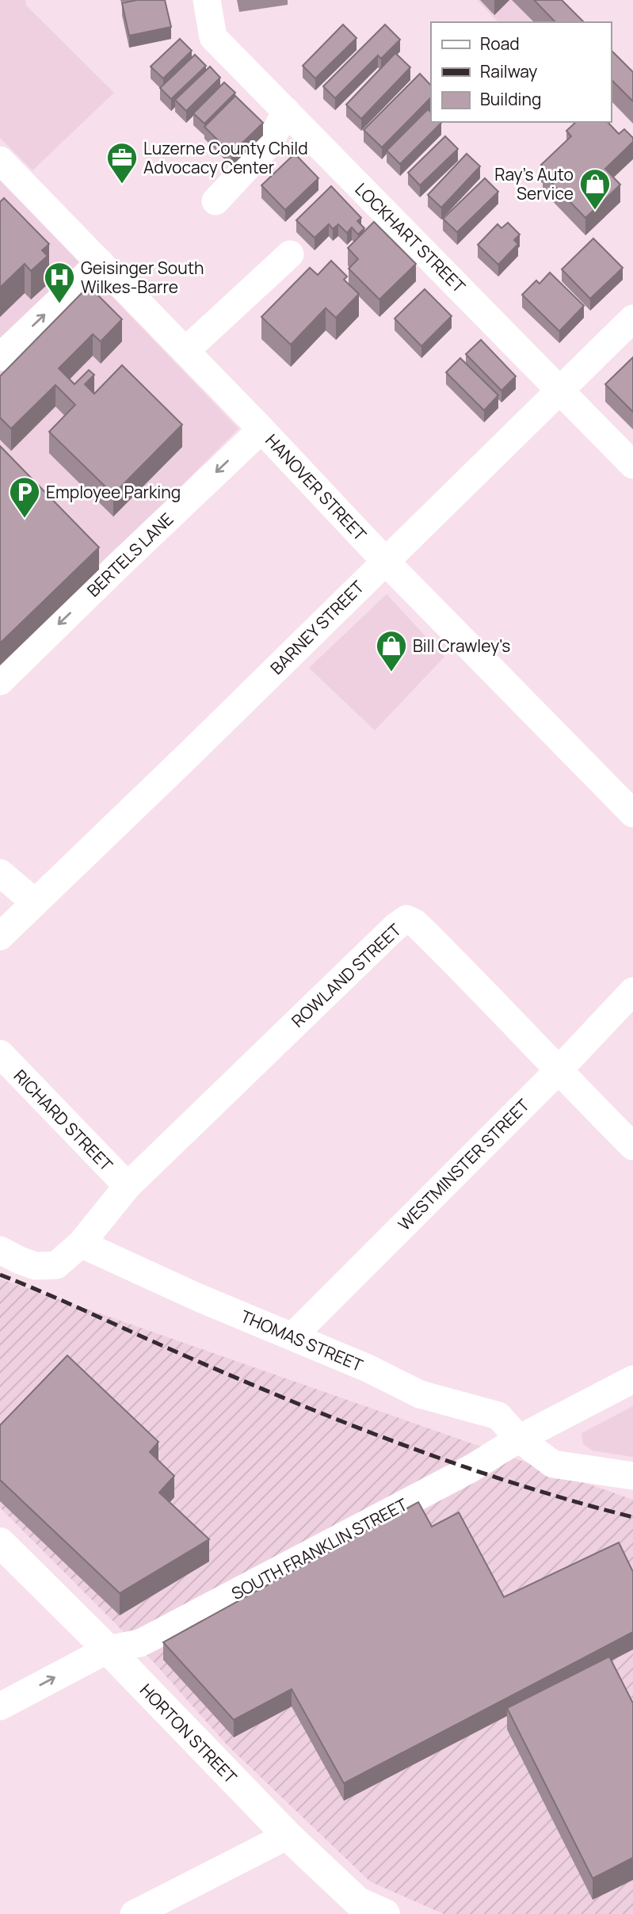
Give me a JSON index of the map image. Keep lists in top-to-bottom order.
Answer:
{
  "streets": {
    "main road": ["HORTON STREET"],
    "street": [
      "LOCKHART STREET",
      "HANOVER STREET",
      "BERTELS LANE",
      "BARNEY STREET",
      "ROWLAND STREET",
      "RICHARD STREET",
      "WESTMINSTER STREET",
      "THOMAS STREET",
      "SOUTH FRANKLIN STREET"
    ]
  },
  "crossings": [
    ["LOCKHART STREET", "BARNEY STREET"],
    ["HANOVER STREET", "BERTELS LANE"],
    ["HANOVER STREET", "BARNEY STREET"],
    ["ROWLAND STREET", "RICHARD STREET"],
    ["ROWLAND STREET", "WESTMINSTER STREET"],
    ["WESTMINSTER STREET", "THOMAS STREET"],
    ["THOMAS STREET", "SOUTH FRANKLIN STREET"],
    ["SOUTH FRANKLIN STREET", "HORTON STREET"]
  ],
  "places": {
    "office": ["Luzerne County Child Advocacy Center"],
    "shop": ["Ray's Auto Service", "Bill Crawley's"],
    "hospital": ["Geisinger South Wilkes-Barre"],
    "parking": ["Employee Parking"]
  },
  "legend": ["Road", "Railway", "Building"]
}
